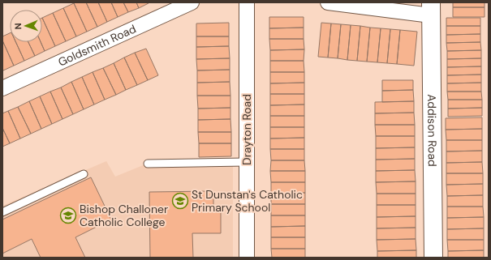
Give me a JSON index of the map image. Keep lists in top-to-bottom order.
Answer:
{
  "streets": {
    "main road": ["Addison Road"],
    "street": ["Goldsmith Road", "Drayton Road"]
  },
  "places": {
    "school or university": ["St Dunstan's Catholic Primary School", "Bishop Challoner Catholic College"]
  },
  "north": "left"
}
